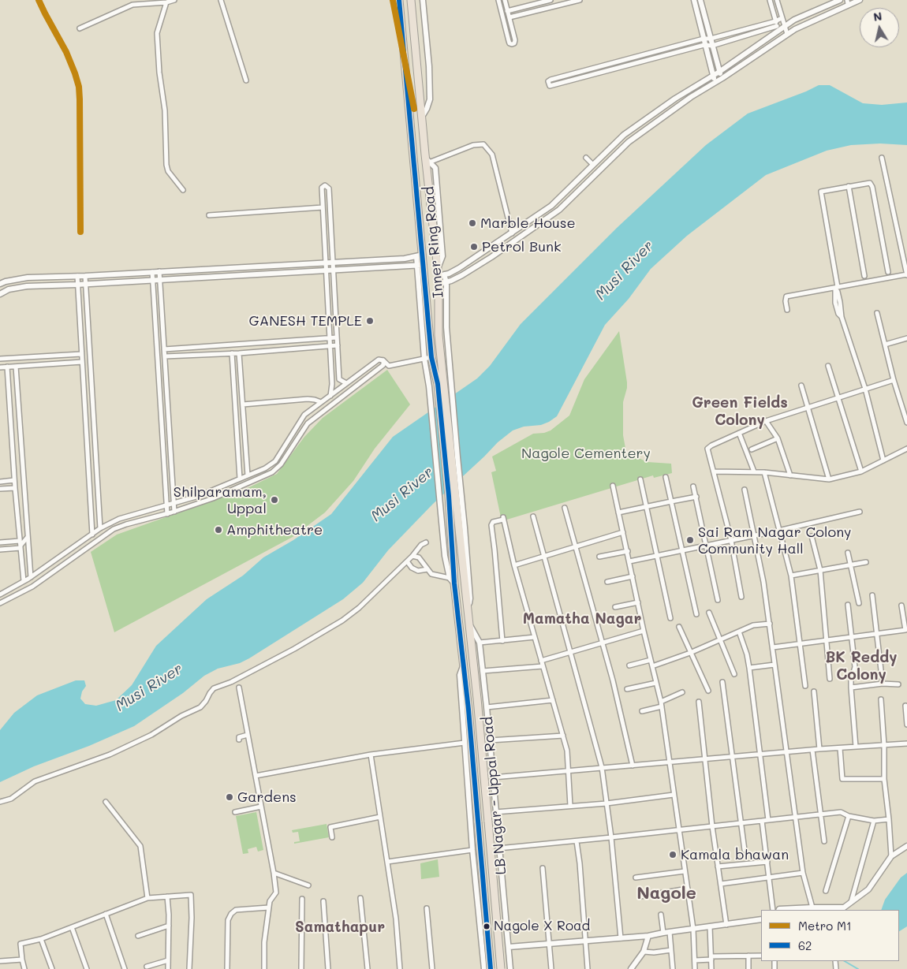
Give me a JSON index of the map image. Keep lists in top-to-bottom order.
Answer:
{
  "streets": {
    "highway": ["Inner Ring Road"],
    "street": ["LB Nagar - Uppal Road"]
  },
  "crossings": [
    ["Inner Ring Road", "LB Nagar - Uppal Road"]
  ],
  "districts": [
    "Green Fields Colony",
    "Mamatha Nagar",
    "BK Reddy Colony",
    "Nagole",
    "Samathapur"
  ],
  "water": ["Musi River"],
  "parks": ["Nagole Cementery"],
  "places": [
    "Marble House",
    "Petrol Bunk",
    "GANESH TEMPLE",
    "Shilparamam, Uppal",
    "Amphitheatre",
    "Sai Ram Nagar Colony Community Hall",
    "Gardens",
    "Kamala bhawan",
    "Nagole X Road"
  ],
  "lines": ["metro line M1", "transit line 62"],
  "legend": ["Metro M1", "62"],
  "north": "top"
}
